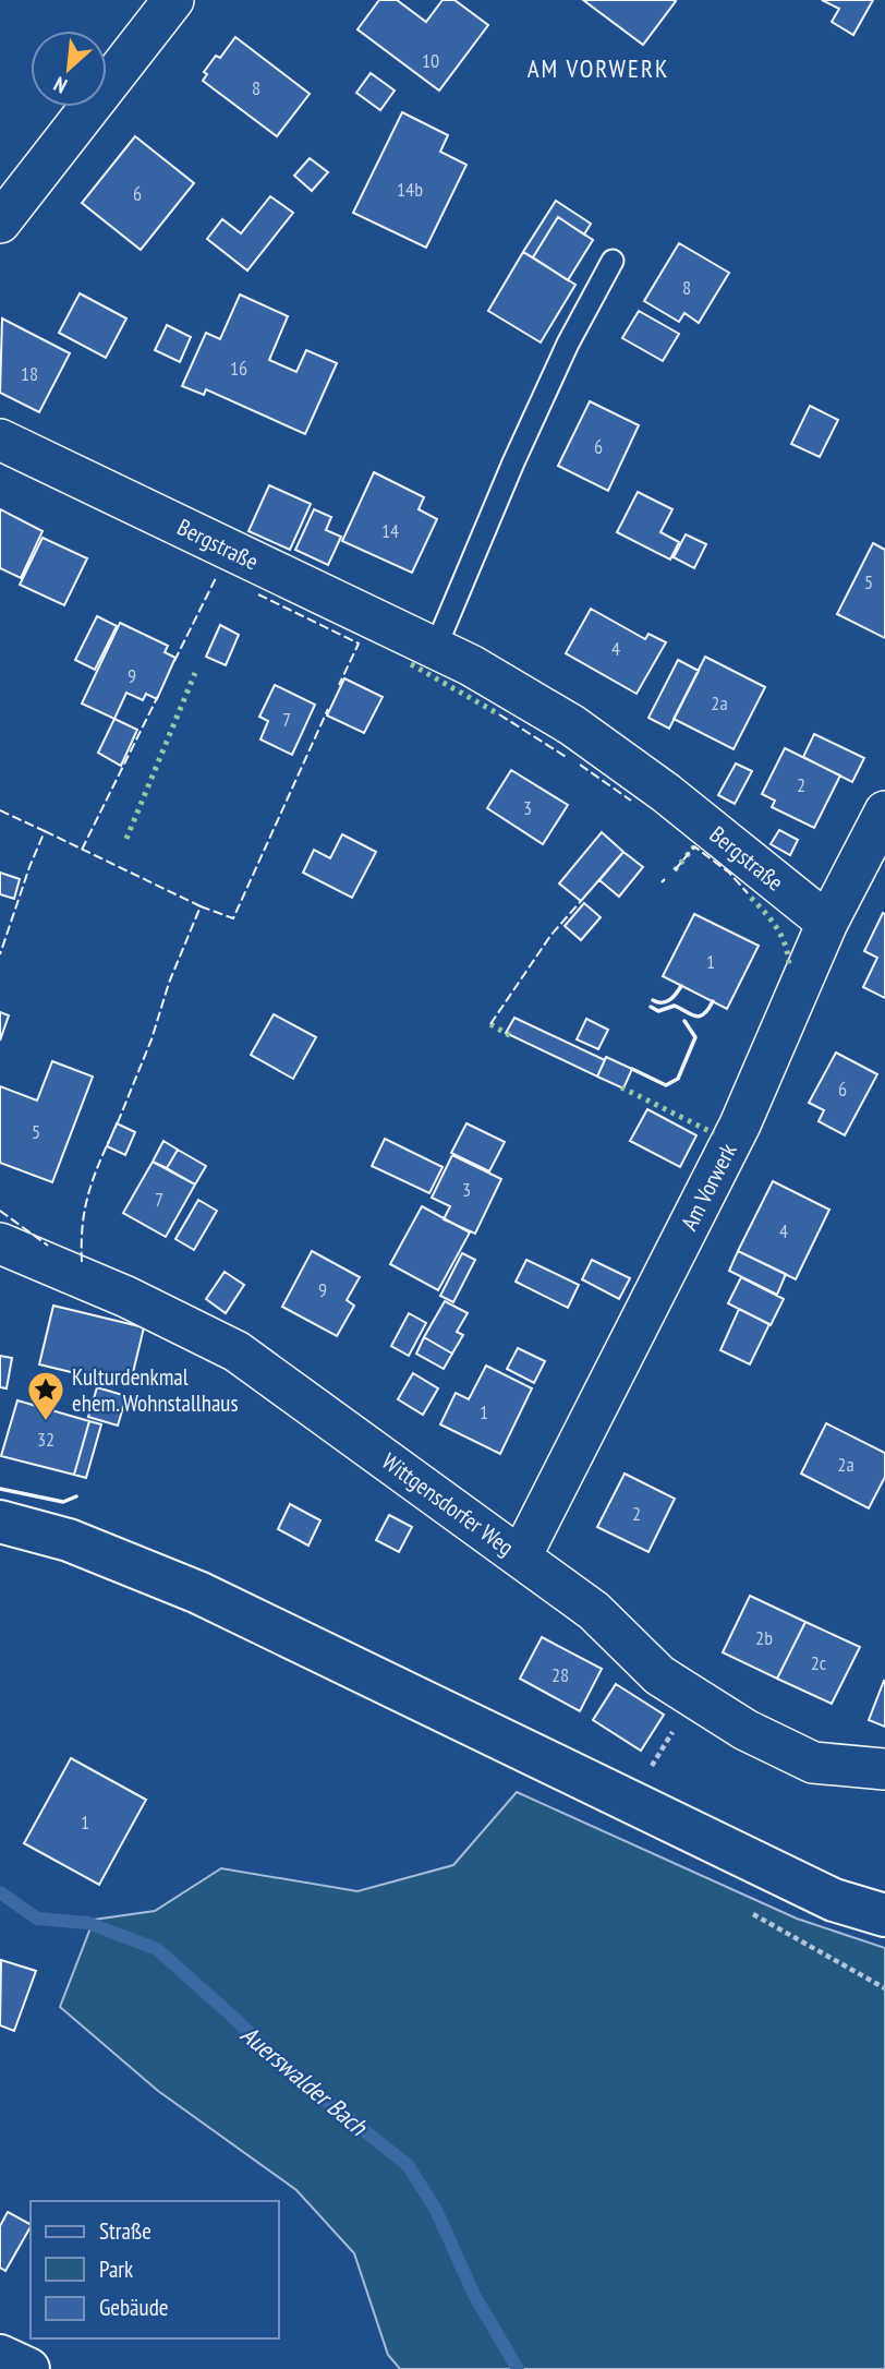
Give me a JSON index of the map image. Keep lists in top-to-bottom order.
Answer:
{
  "streets": {
    "street": ["Bergstraße", "Am Vorwerk", "Wittgensdorfer Weg"]
  },
  "crossings": [
    ["Bergstraße", "Am Vorwerk"],
    ["Am Vorwerk", "Wittgensdorfer Weg"]
  ],
  "districts": ["AM VORWERK"],
  "water": ["Auerswalder Bach"],
  "places": {
    "place": ["Kulturdenkmal ehem. Wohnstallhaus"]
  },
  "house_numbers": [
    "10",
    "8",
    "14b",
    "6",
    "8",
    "16",
    "18",
    "6",
    "14",
    "5",
    "4",
    "9",
    "2a",
    "7",
    "2",
    "3",
    "1",
    "6",
    "5",
    "3",
    "7",
    "4",
    "9",
    "1",
    "32",
    "2a",
    "2",
    "2b",
    "2c",
    "28",
    "1"
  ],
  "legend": ["Straße", "Park", "Gebäude"],
  "north": "bottom left"
}
